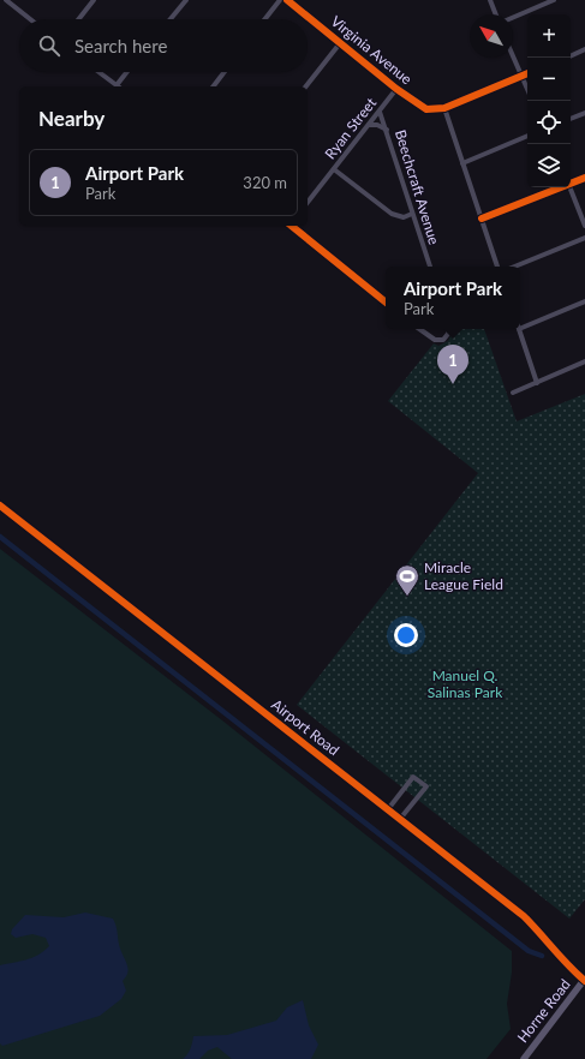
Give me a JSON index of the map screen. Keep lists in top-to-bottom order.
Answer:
{
  "streets": {
    "main road": ["Horne Road"],
    "street": [
      "Virginia Avenue",
      "Ryan Street",
      "Beechcraft Avenue",
      "Airport Road"
    ]
  },
  "crossings": [
    ["Virginia Avenue", "Ryan Street"],
    ["Ryan Street", "Beechcraft Avenue"],
    ["Airport Road", "Horne Road"]
  ],
  "parks": ["Manuel Q. Salinas Park"],
  "places": {
    "sports": ["Miracle League Field"]
  },
  "north": "top left",
  "page": {
    "map_buttons": ["+", "−"],
    "search": "Search here",
    "heading": "Nearby",
    "list": [
      {
        "mark": "1",
        "name": "Airport Park",
        "note": "Park",
        "value": "320 m"
      }
    ],
    "popup": ["Airport Park", "Park"],
    "pins": "1"
  }
}
